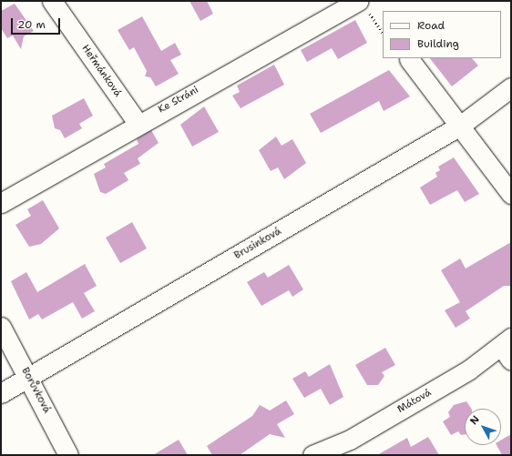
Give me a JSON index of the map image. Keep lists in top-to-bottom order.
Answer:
{
  "streets": {
    "street": [
      "Heřmánková",
      "Ke Stráni",
      "Brusinková",
      "Borůvková",
      "Mátová"
    ]
  },
  "crossings": [
    ["Heřmánková", "Ke Stráni"],
    ["Brusinková", "Borůvková"]
  ],
  "legend": ["Road", "Building"],
  "scale_bar": "20 m",
  "north": "top left"
}
